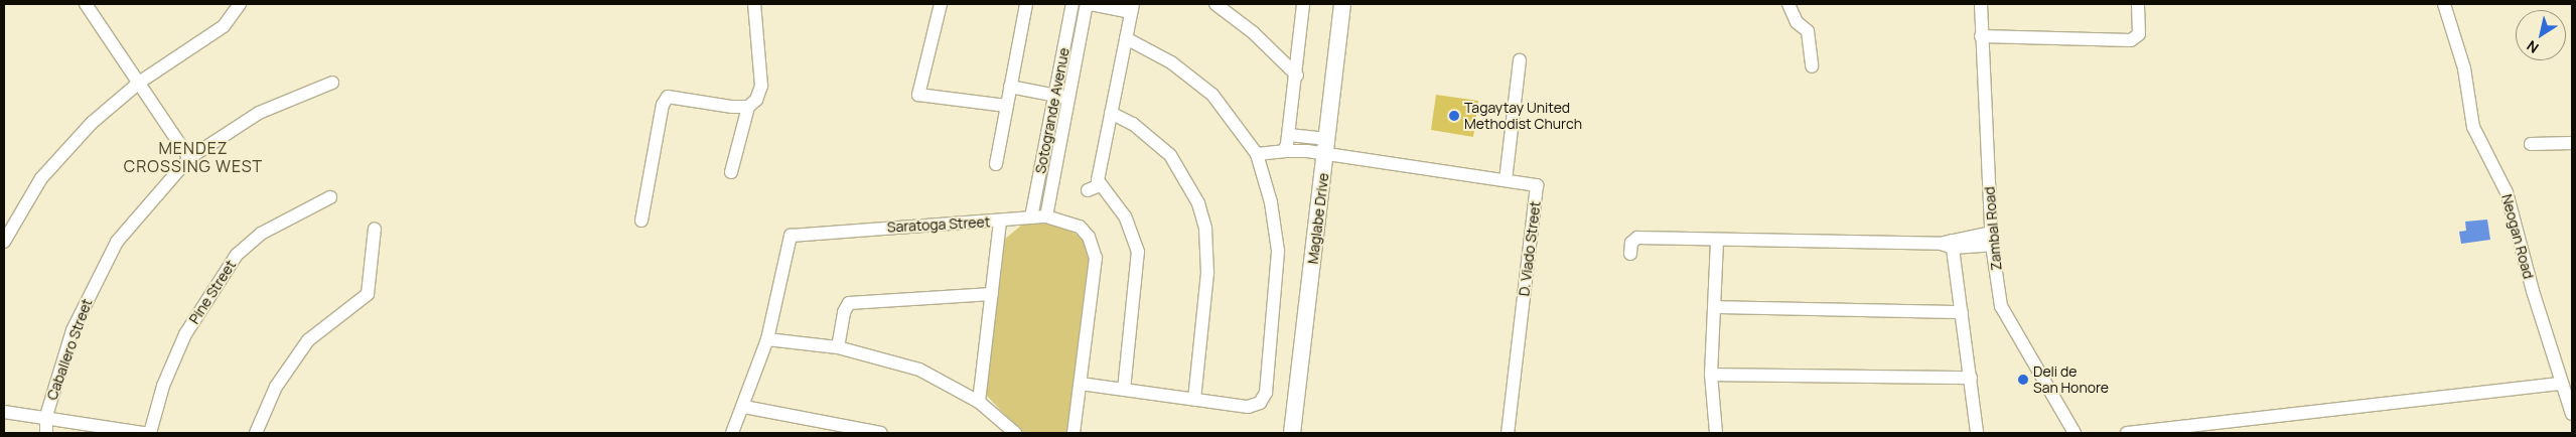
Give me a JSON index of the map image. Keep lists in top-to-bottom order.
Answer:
{
  "streets": {
    "main road": ["Maglabe Drive"],
    "street": [
      "Sotogrande Avenue",
      "Saratoga Street",
      "Zambal Road",
      "Neogan Road",
      "D. Viado Street",
      "Pine Street",
      "Caballero Street"
    ]
  },
  "crossings": [
    ["Sotogrande Avenue", "Saratoga Street"],
    ["Maglabe Drive", "D. Viado Street"]
  ],
  "districts": ["MENDEZ CROSSING WEST"],
  "places": ["Tagaytay United Methodist Church", "Deli de San Honore"],
  "north": "bottom left"
}
